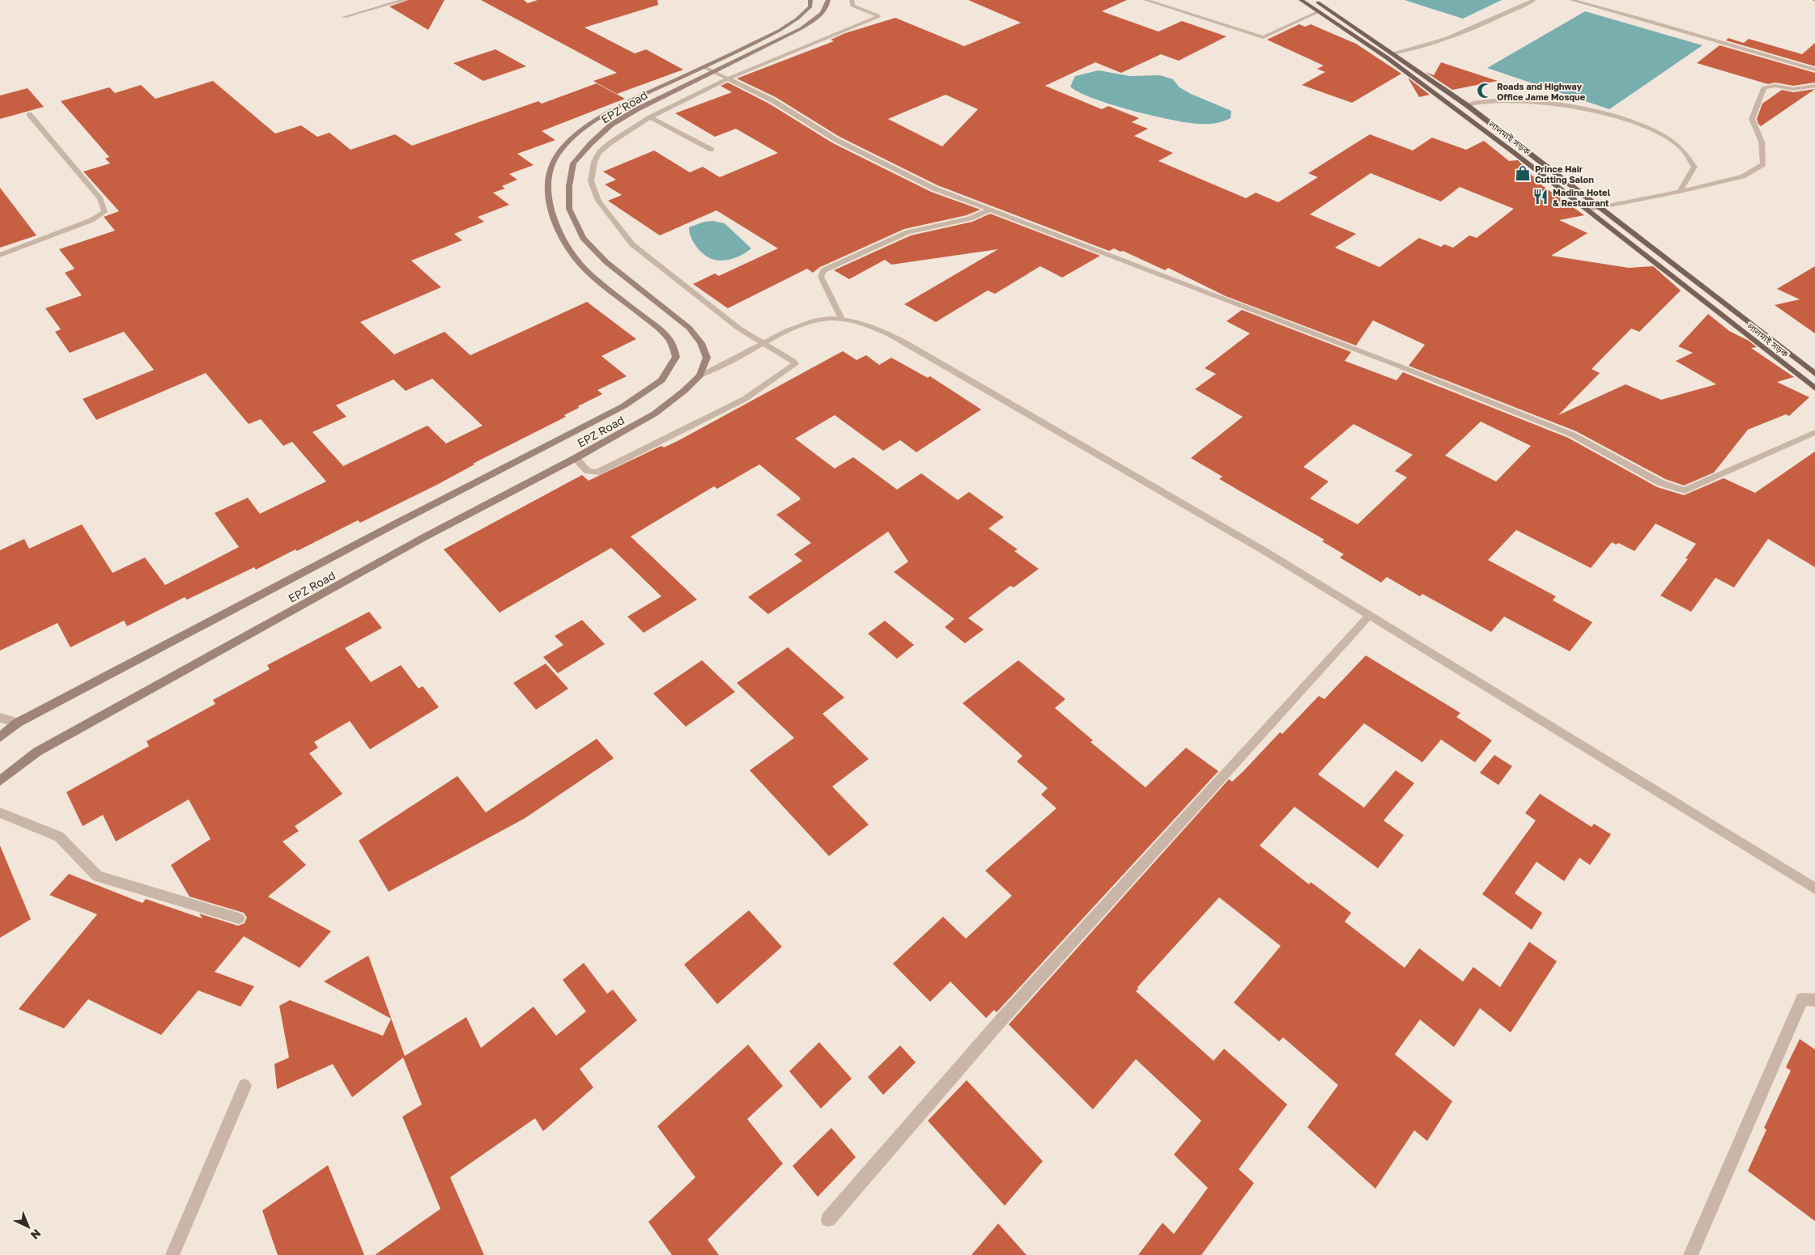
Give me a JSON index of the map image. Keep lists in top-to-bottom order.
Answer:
{
  "streets": {
    "main road": ["EPZ Road", "লালমাই সড়ক"]
  },
  "places": {
    "mosque": ["Roads and Highway Office Jame Mosque"],
    "shop": ["Prince Hair Cutting Salon"],
    "restaurant": ["Madina Hotel & Restaurant"]
  },
  "north": "bottom right"
}
